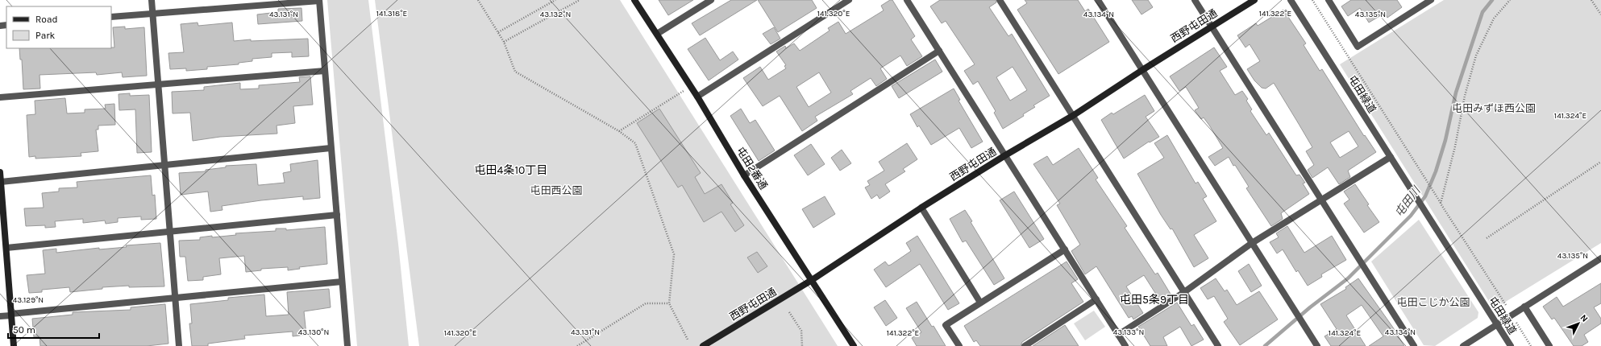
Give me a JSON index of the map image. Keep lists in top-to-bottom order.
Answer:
{
  "streets": {
    "street": ["西野屯田通", "屯田緑道", "屯田2番通"]
  },
  "crossings": [
    ["西野屯田通", "屯田2番通"]
  ],
  "districts": ["屯田4条10丁目", "屯田5条9丁目"],
  "water": ["屯田川"],
  "parks": ["屯田みずほ西公園", "屯田西公園", "屯田こじか公園"],
  "legend": ["Road", "Park"],
  "scale_bar": "50 m",
  "north": "top right",
  "coordinates": [
    "141.322°E",
    "141.318°E",
    "141.320°E",
    "43.131°N",
    "43.132°N",
    "43.134°N",
    "43.135°N",
    "141.324°E",
    "43.129°N",
    "43.130°N",
    "43.133°N"
  ]
}
